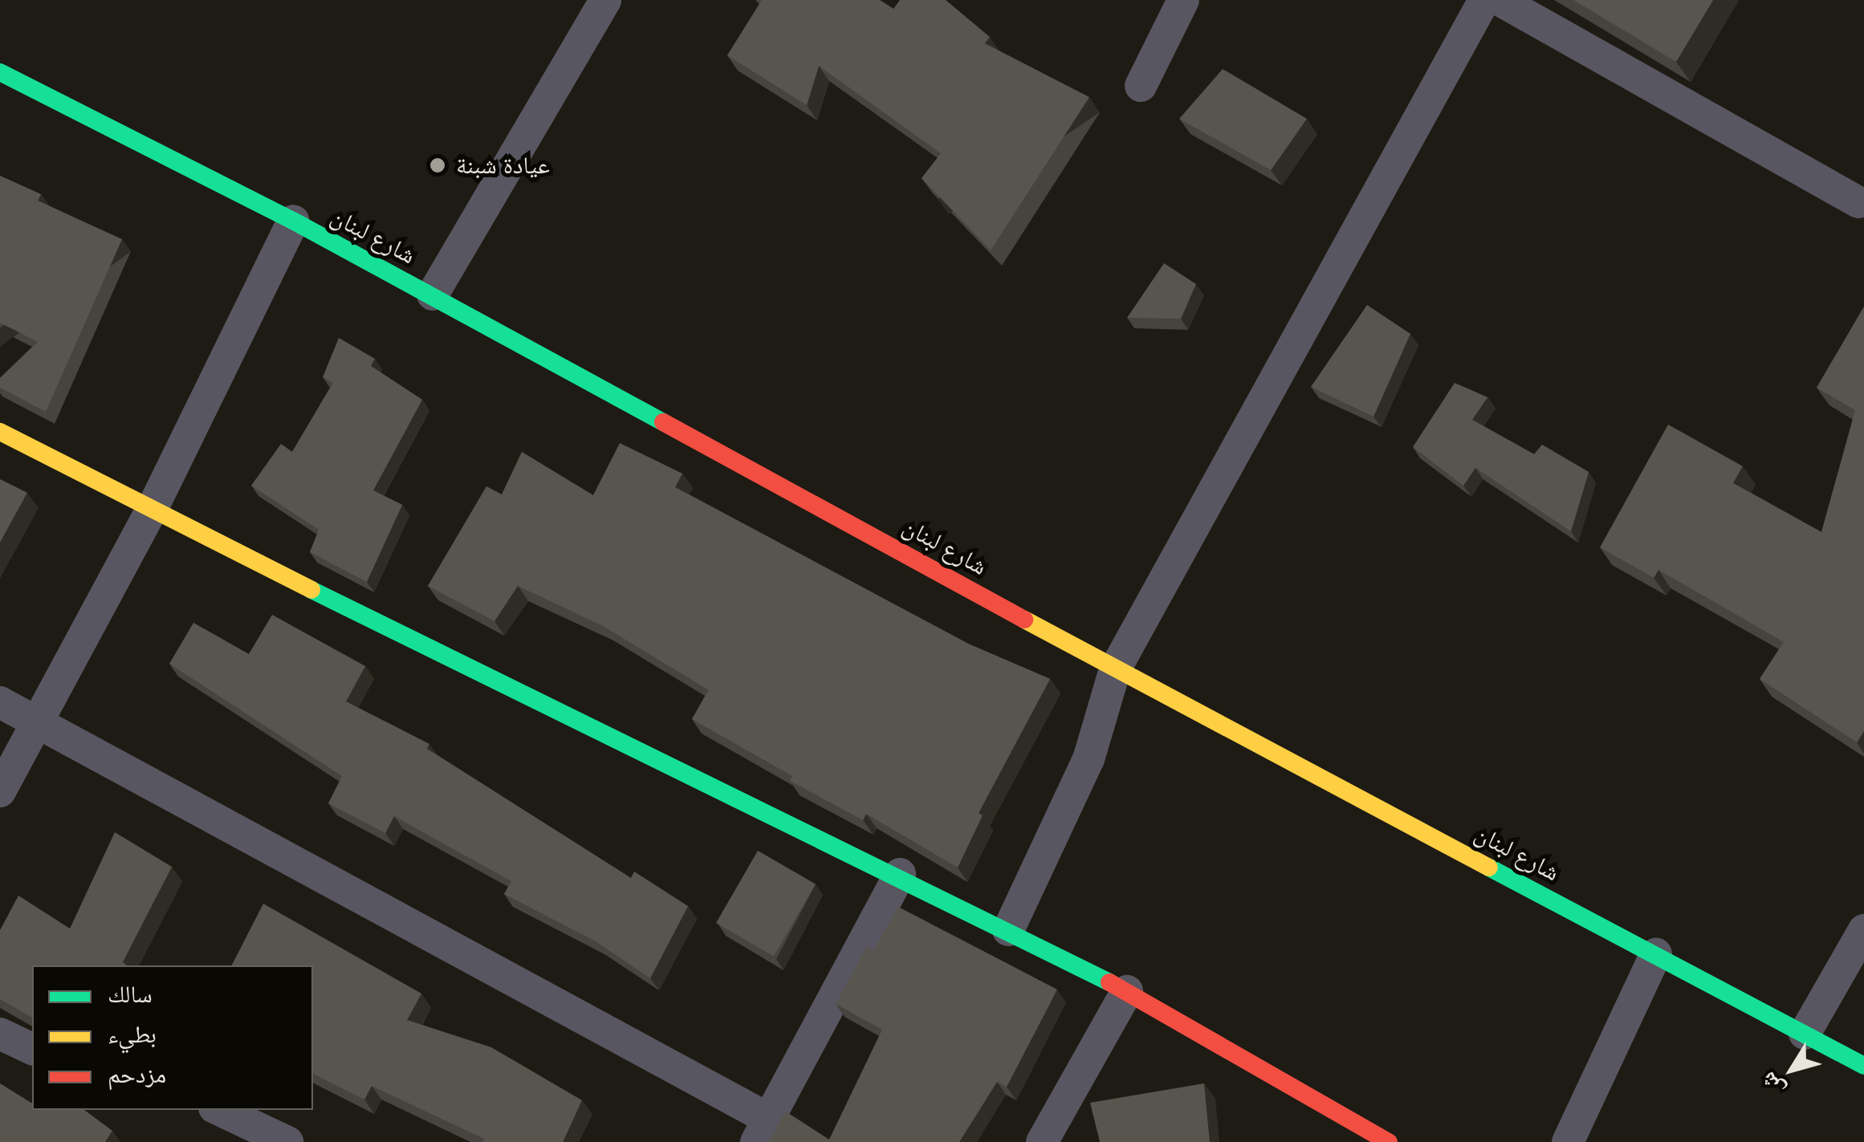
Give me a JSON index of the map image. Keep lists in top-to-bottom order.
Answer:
{
  "streets": {
    "street": ["شارع لبنان"]
  },
  "places": ["عيادة شبنة"],
  "legend": ["سالك", "بطيء", "مزدحم"],
  "north": "bottom left"
}
